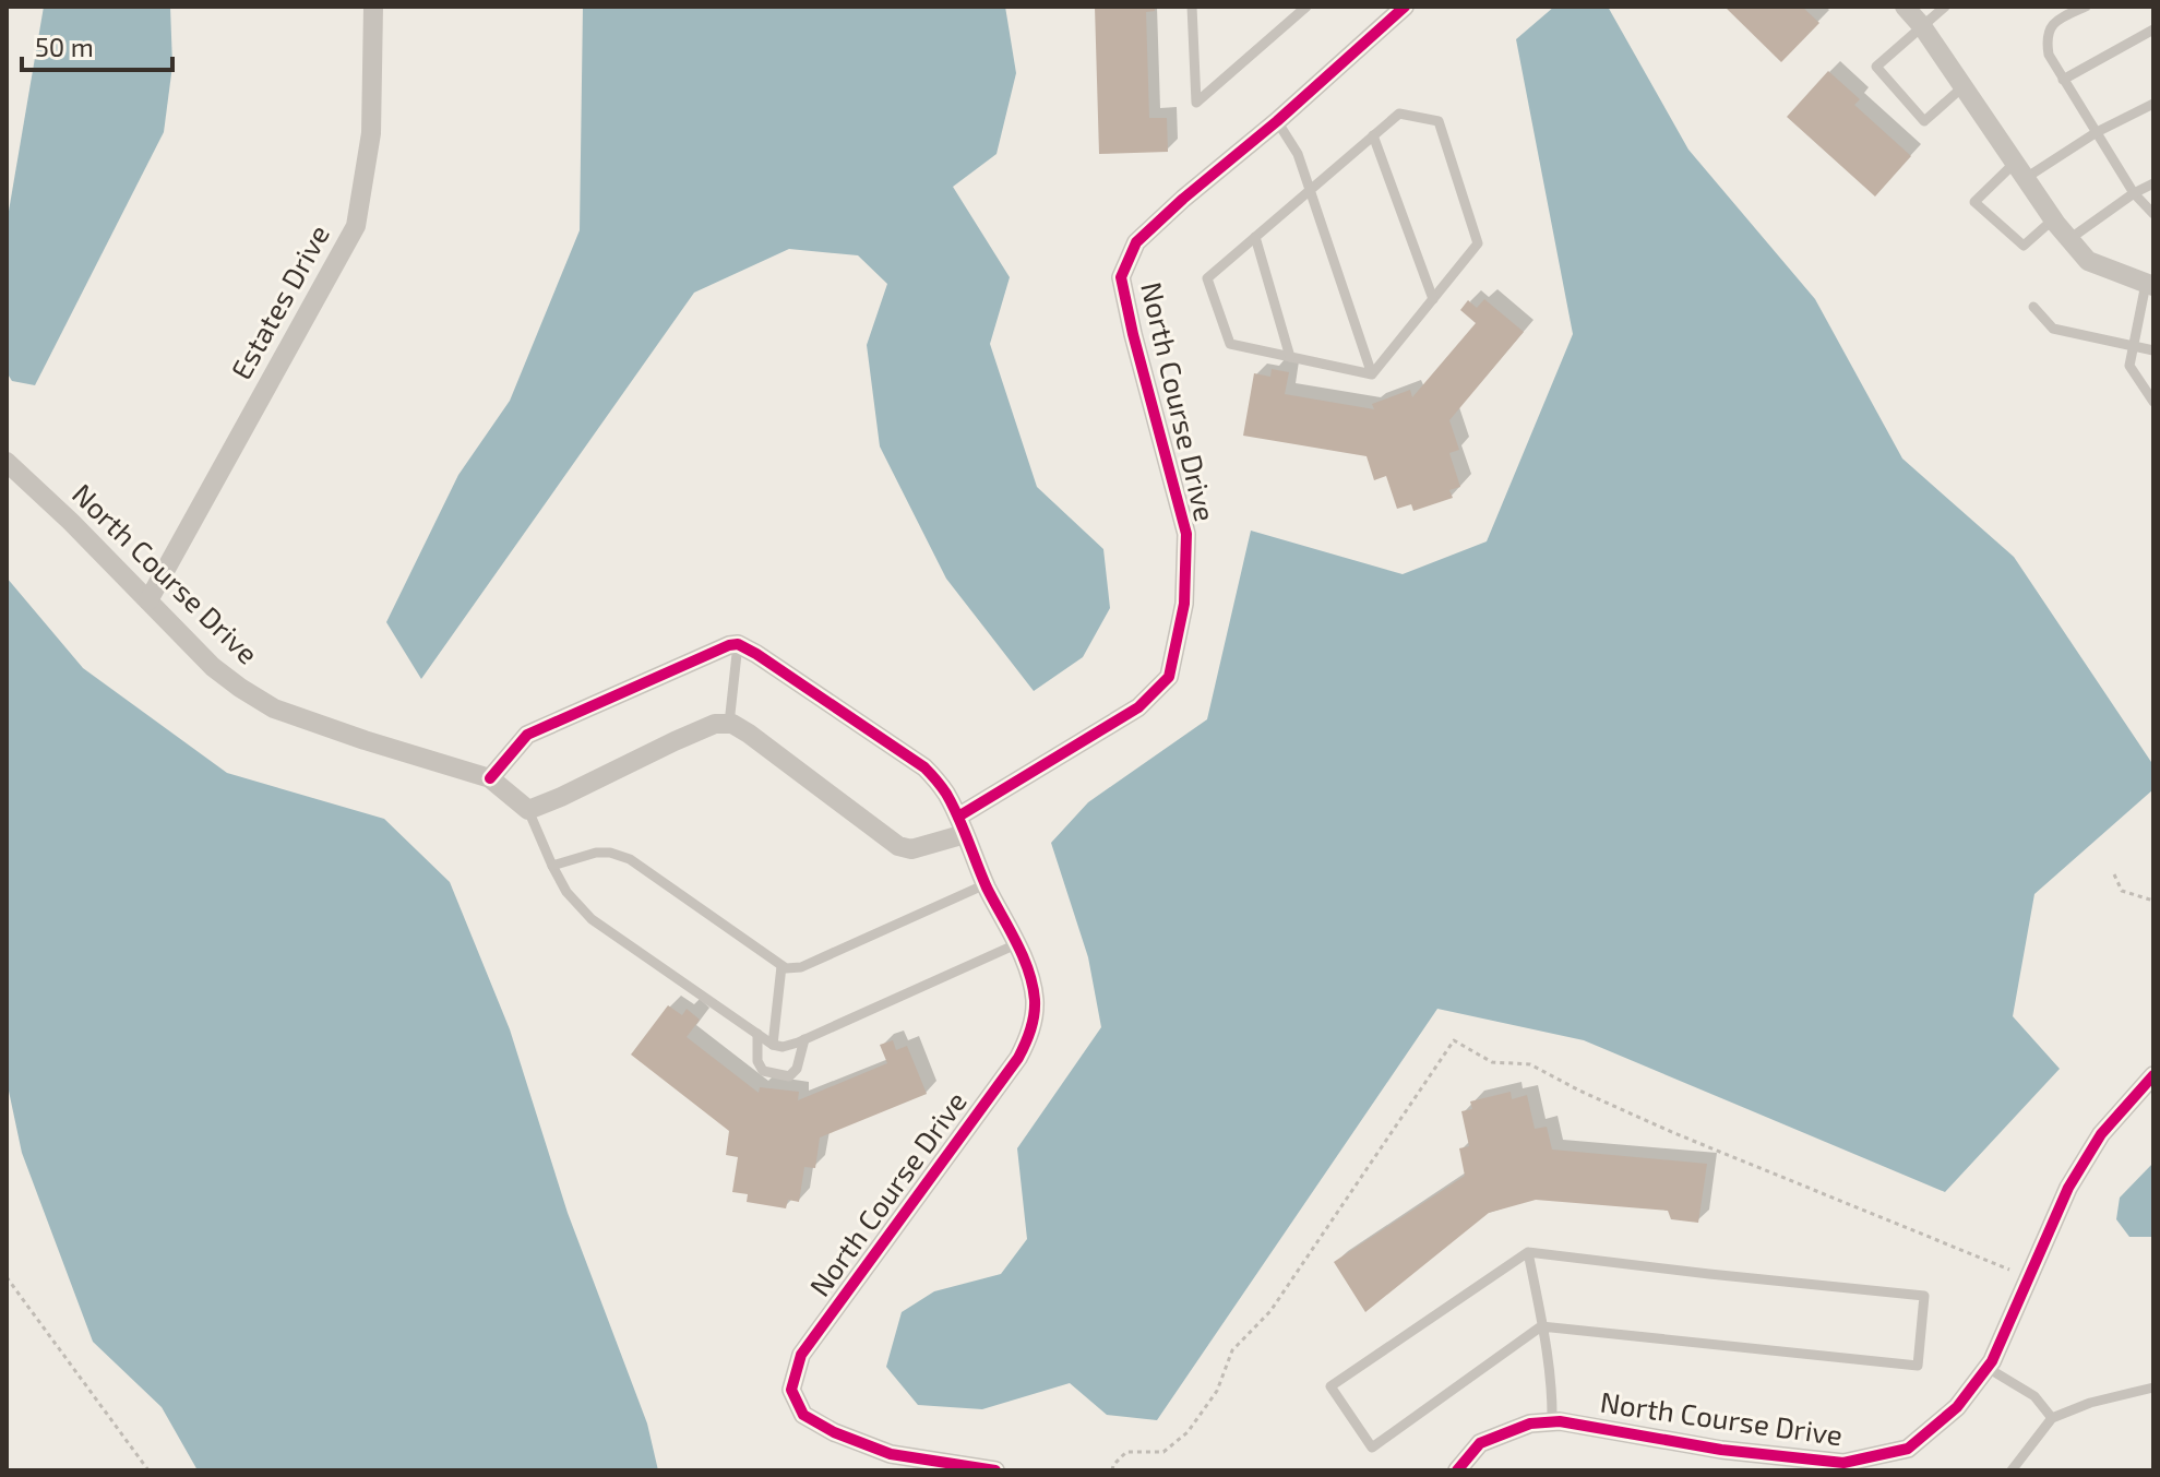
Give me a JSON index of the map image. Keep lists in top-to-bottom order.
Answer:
{
  "streets": {
    "street": ["Estates Drive", "North Course Drive"]
  },
  "crossings": [
    ["Estates Drive", "North Course Drive"]
  ],
  "scale_bar": "50 m"
}
